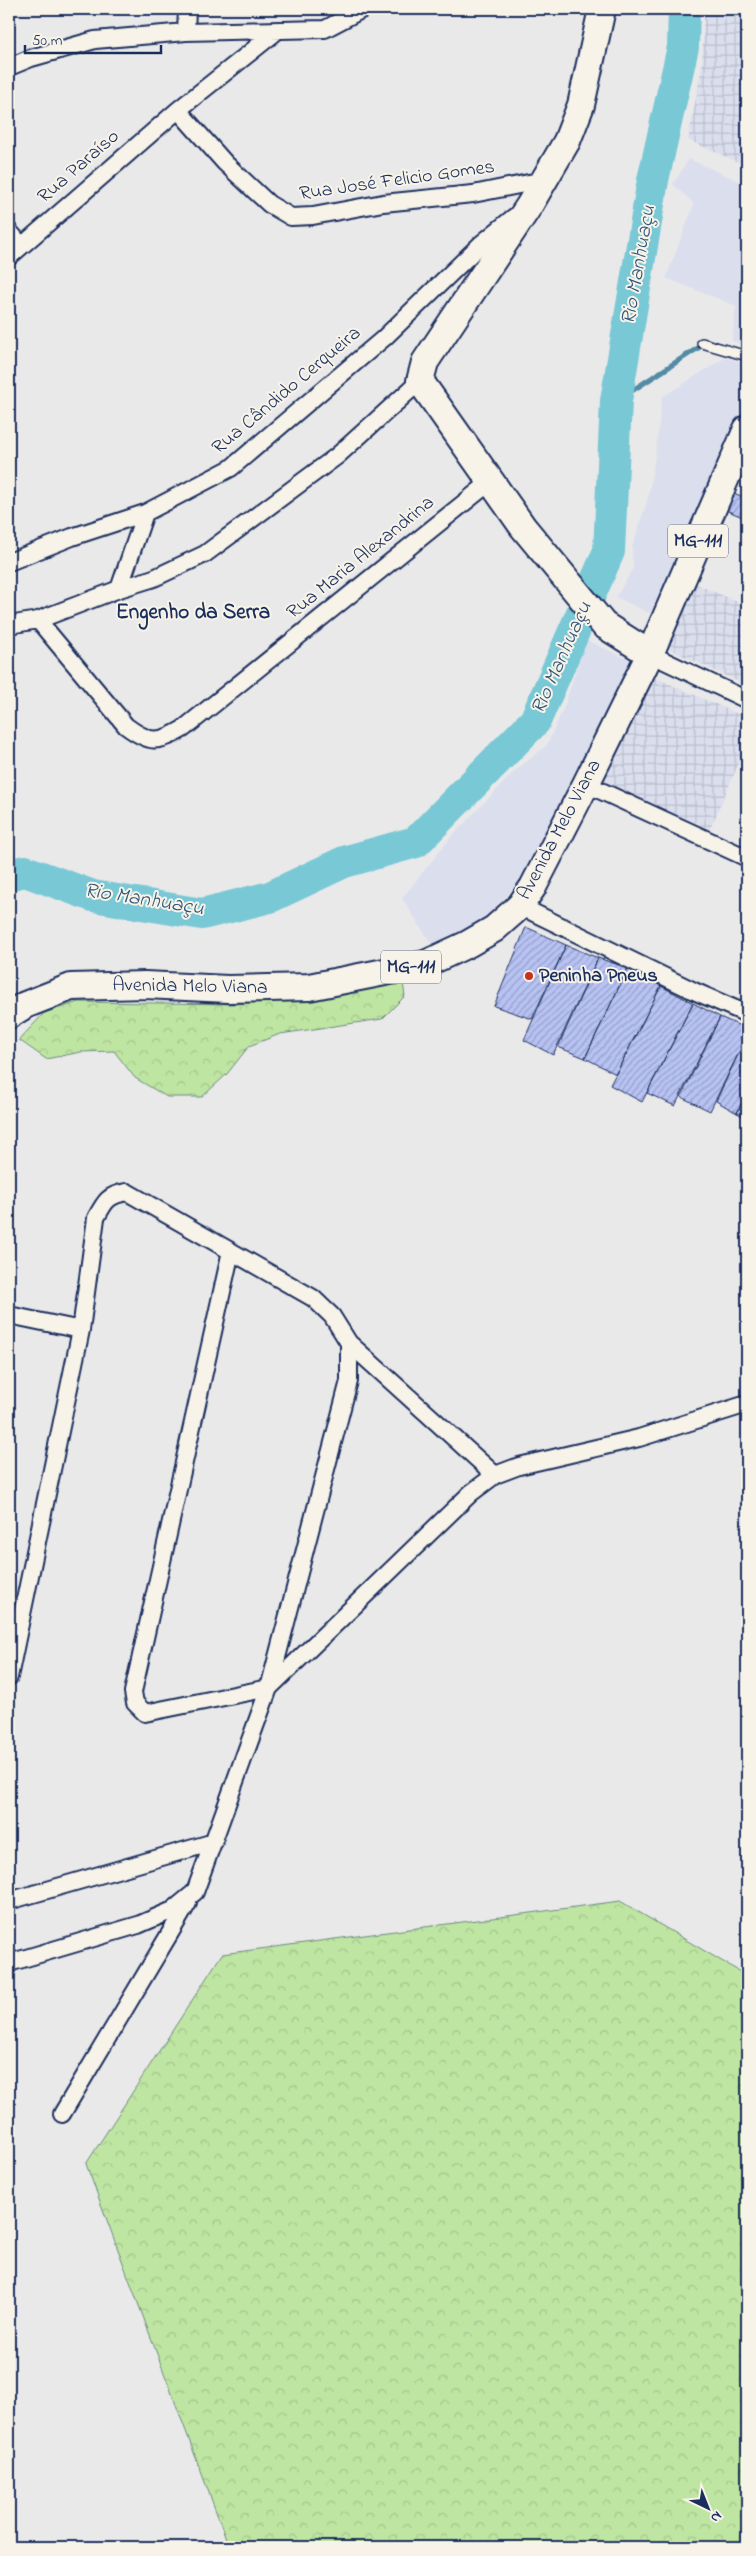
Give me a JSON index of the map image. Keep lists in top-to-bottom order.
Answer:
{
  "streets": {
    "main road": ["MG-111", "Avenida Melo Viana"],
    "street": [
      "Rua Paraíso",
      "Rua José Felicio Gomes",
      "Rua Cândido Cerqueira",
      "Rua Maria Alexandrina"
    ]
  },
  "crossings": [
    ["Rua Paraíso", "Rua José Felicio Gomes"]
  ],
  "districts": ["Engenho da Serra"],
  "water": ["Rio Manhuaçu"],
  "places": ["Peninha Pneus"],
  "scale_bar": "50 m",
  "north": "bottom right"
}
